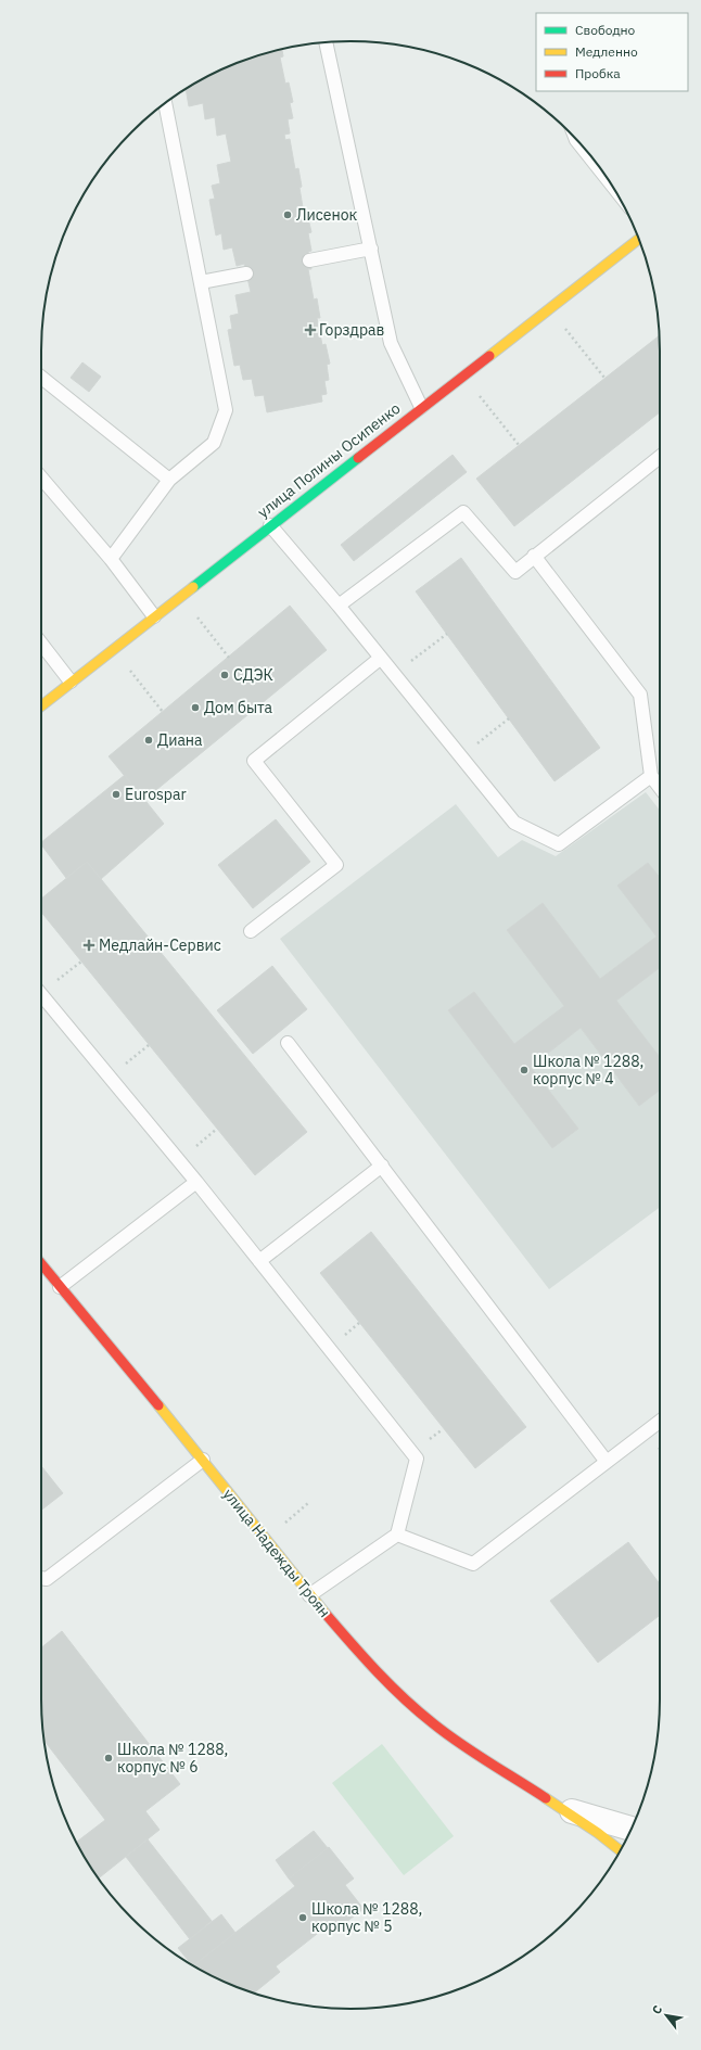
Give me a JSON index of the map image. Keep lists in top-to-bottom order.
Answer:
{
  "streets": {
    "street": ["улица Полины Осипенко", "улица Надежды Троян"]
  },
  "places": {
    "other": [
      "Лисенок",
      "СДЭК",
      "Дом быта",
      "Диана",
      "Eurospar",
      "Школа № 1288, корпус № 4",
      "Школа № 1288, корпус № 6",
      "Школа № 1288, корпус № 5"
    ],
    "health": ["Горздрав", "Медлайн-Сервис"]
  },
  "legend": ["Свободно", "Медленно", "Пробка"],
  "north": "top left"
}
